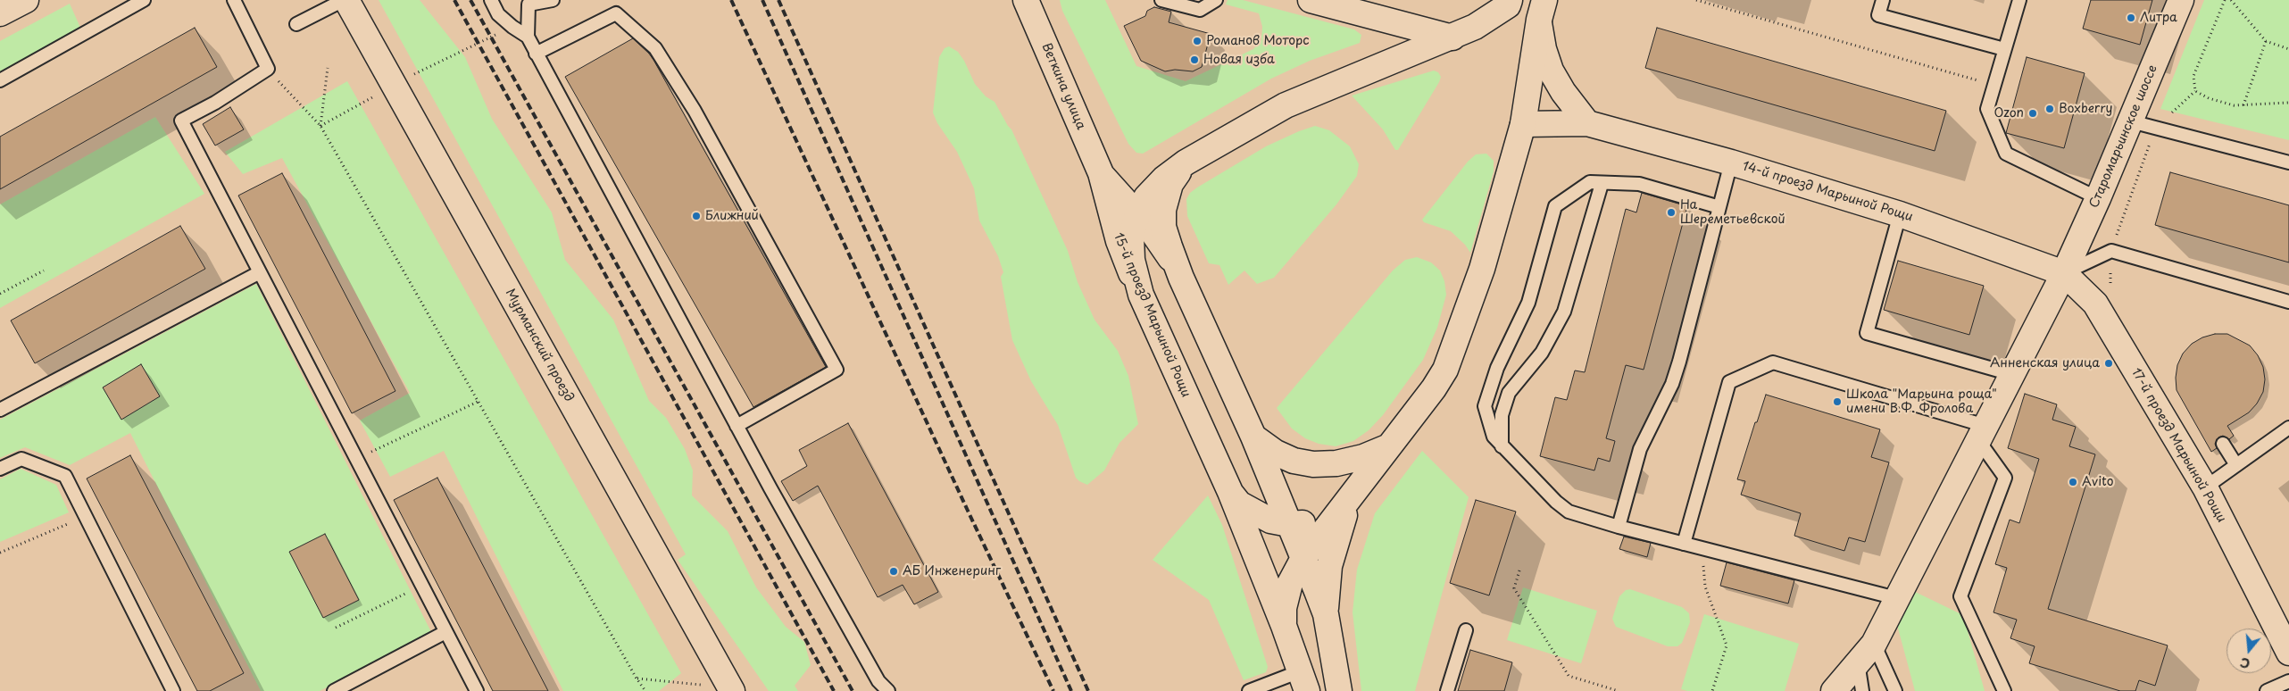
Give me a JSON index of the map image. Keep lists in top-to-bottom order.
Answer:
{
  "streets": {
    "street": [
      "Веткина улица",
      "Старомарьинское шоссе",
      "14-й проезд Марьиной Рощи",
      "15-й проезд Марьиной Рощи",
      "Мурманский проезд",
      "17-й проезд Марьиной Рощи"
    ]
  },
  "crossings": [
    ["Веткина улица", "15-й проезд Марьиной Рощи"],
    ["Старомарьинское шоссе", "14-й проезд Марьиной Рощи"],
    ["Старомарьинское шоссе", "17-й проезд Марьиной Рощи"],
    ["14-й проезд Марьиной Рощи", "17-й проезд Марьиной Рощи"]
  ],
  "places": [
    "Литра",
    "Романов Моторс",
    "Новая изба",
    "Boxberry",
    "Ozon",
    "На Шереметьевской",
    "Ближний",
    "Анненская улица",
    "Школа \"Марьина роща\" имени В.Ф. Фролова",
    "Avito",
    "АБ Инженеринг"
  ],
  "north": "bottom"
}
